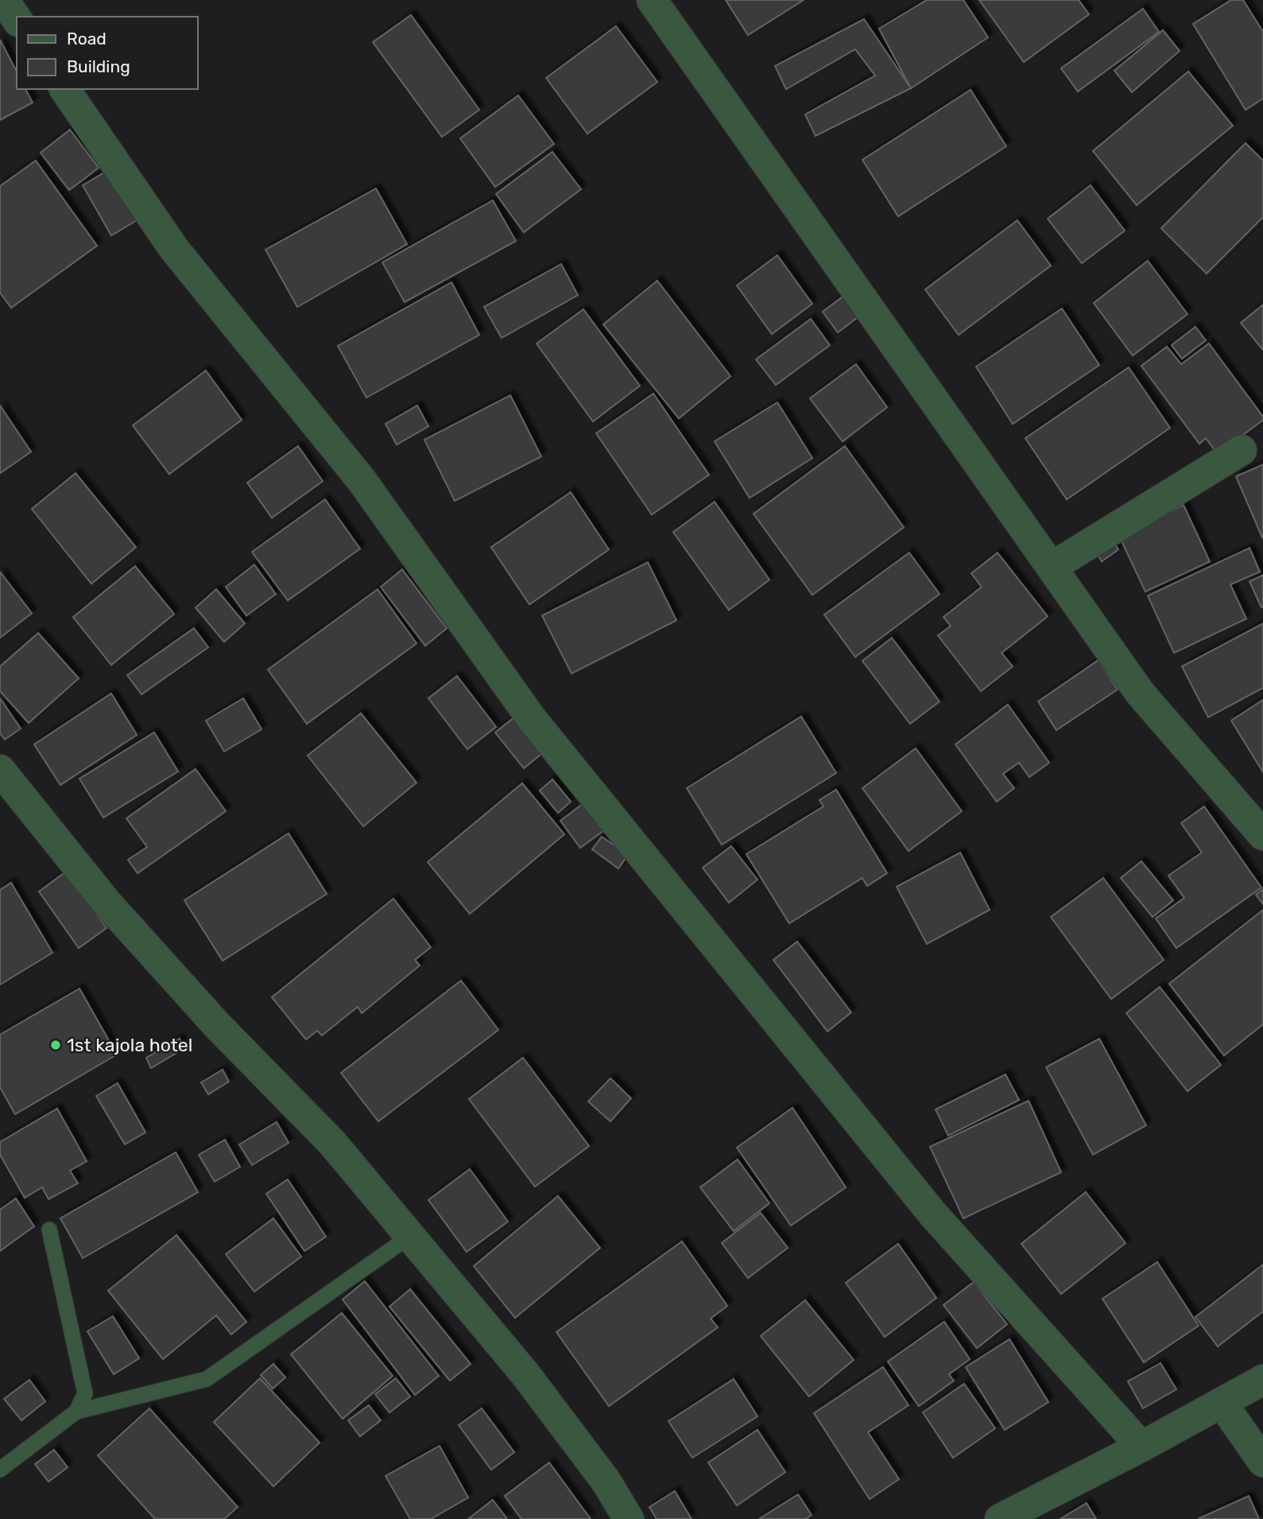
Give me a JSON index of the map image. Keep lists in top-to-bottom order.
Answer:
{
  "places": ["1st kajola hotel"],
  "legend": ["Road", "Building"]
}
